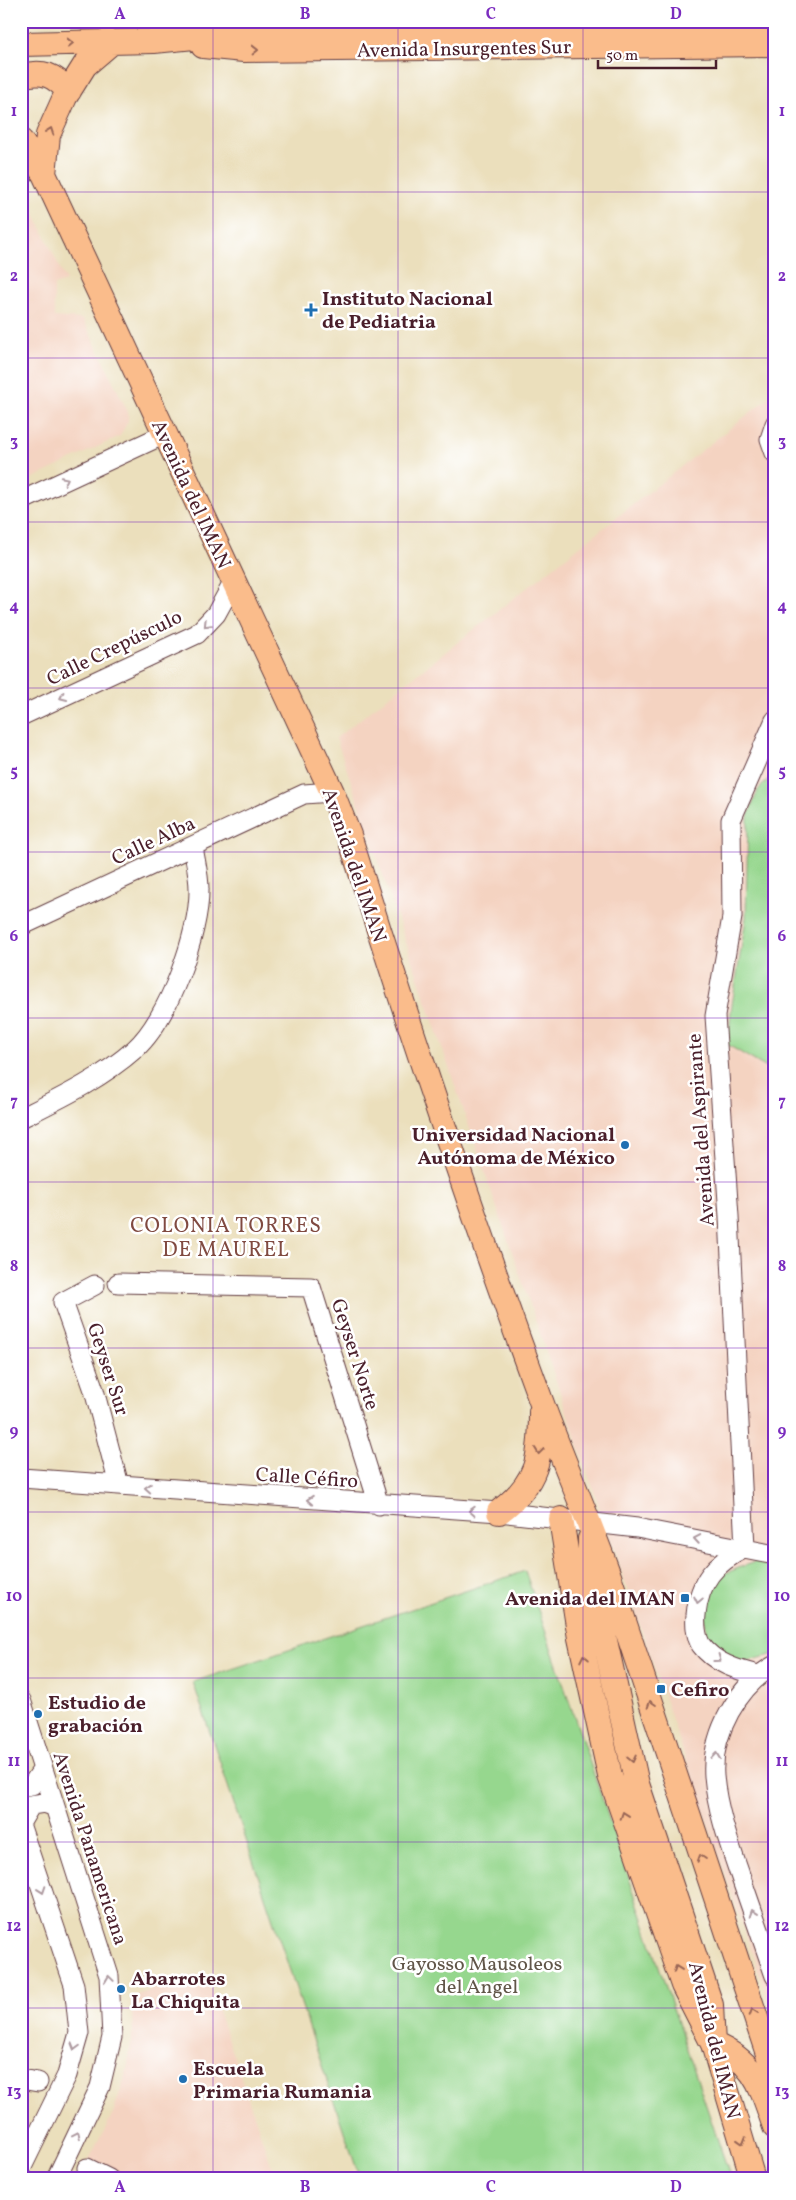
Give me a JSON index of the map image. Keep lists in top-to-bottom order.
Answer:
{
  "streets": {
    "main road": ["Avenida Insurgentes Sur", "Avenida del IMAN"],
    "street": [
      "Calle Crepúsculo",
      "Calle Alba",
      "Avenida del Aspirante",
      "Geyser Norte",
      "Geyser Sur",
      "Calle Céfiro",
      "Avenida Panamericana"
    ]
  },
  "crossings": [
    ["Avenida del IMAN", "Calle Crepúsculo"],
    ["Avenida del IMAN", "Calle Alba"],
    ["Avenida del IMAN", "Calle Céfiro"],
    ["Avenida del Aspirante", "Calle Céfiro"],
    ["Geyser Norte", "Calle Céfiro"],
    ["Geyser Sur", "Calle Céfiro"]
  ],
  "one_way": ["Calle Crepúsculo", "Calle Céfiro"],
  "districts": ["COLONIA TORRES DE MAUREL"],
  "parks": ["Gayosso Mausoleos del Angel"],
  "places": {
    "health": ["Instituto Nacional de Pediatria"],
    "other": [
      "Universidad Nacional Autónoma de México",
      "Estudio de grabación",
      "Abarrotes La Chiquita",
      "Escuela Primaria Rumania"
    ],
    "transit": ["Avenida del IMAN", "Cefiro"]
  },
  "scale_bar": "50 m",
  "grid": {
    "columns": [
      "A",
      "B",
      "C",
      "D"
    ],
    "rows": [
      "1",
      "2",
      "3",
      "4",
      "5",
      "6",
      "7",
      "8",
      "9",
      "10",
      "11",
      "12",
      "13"
    ]
  }
}
